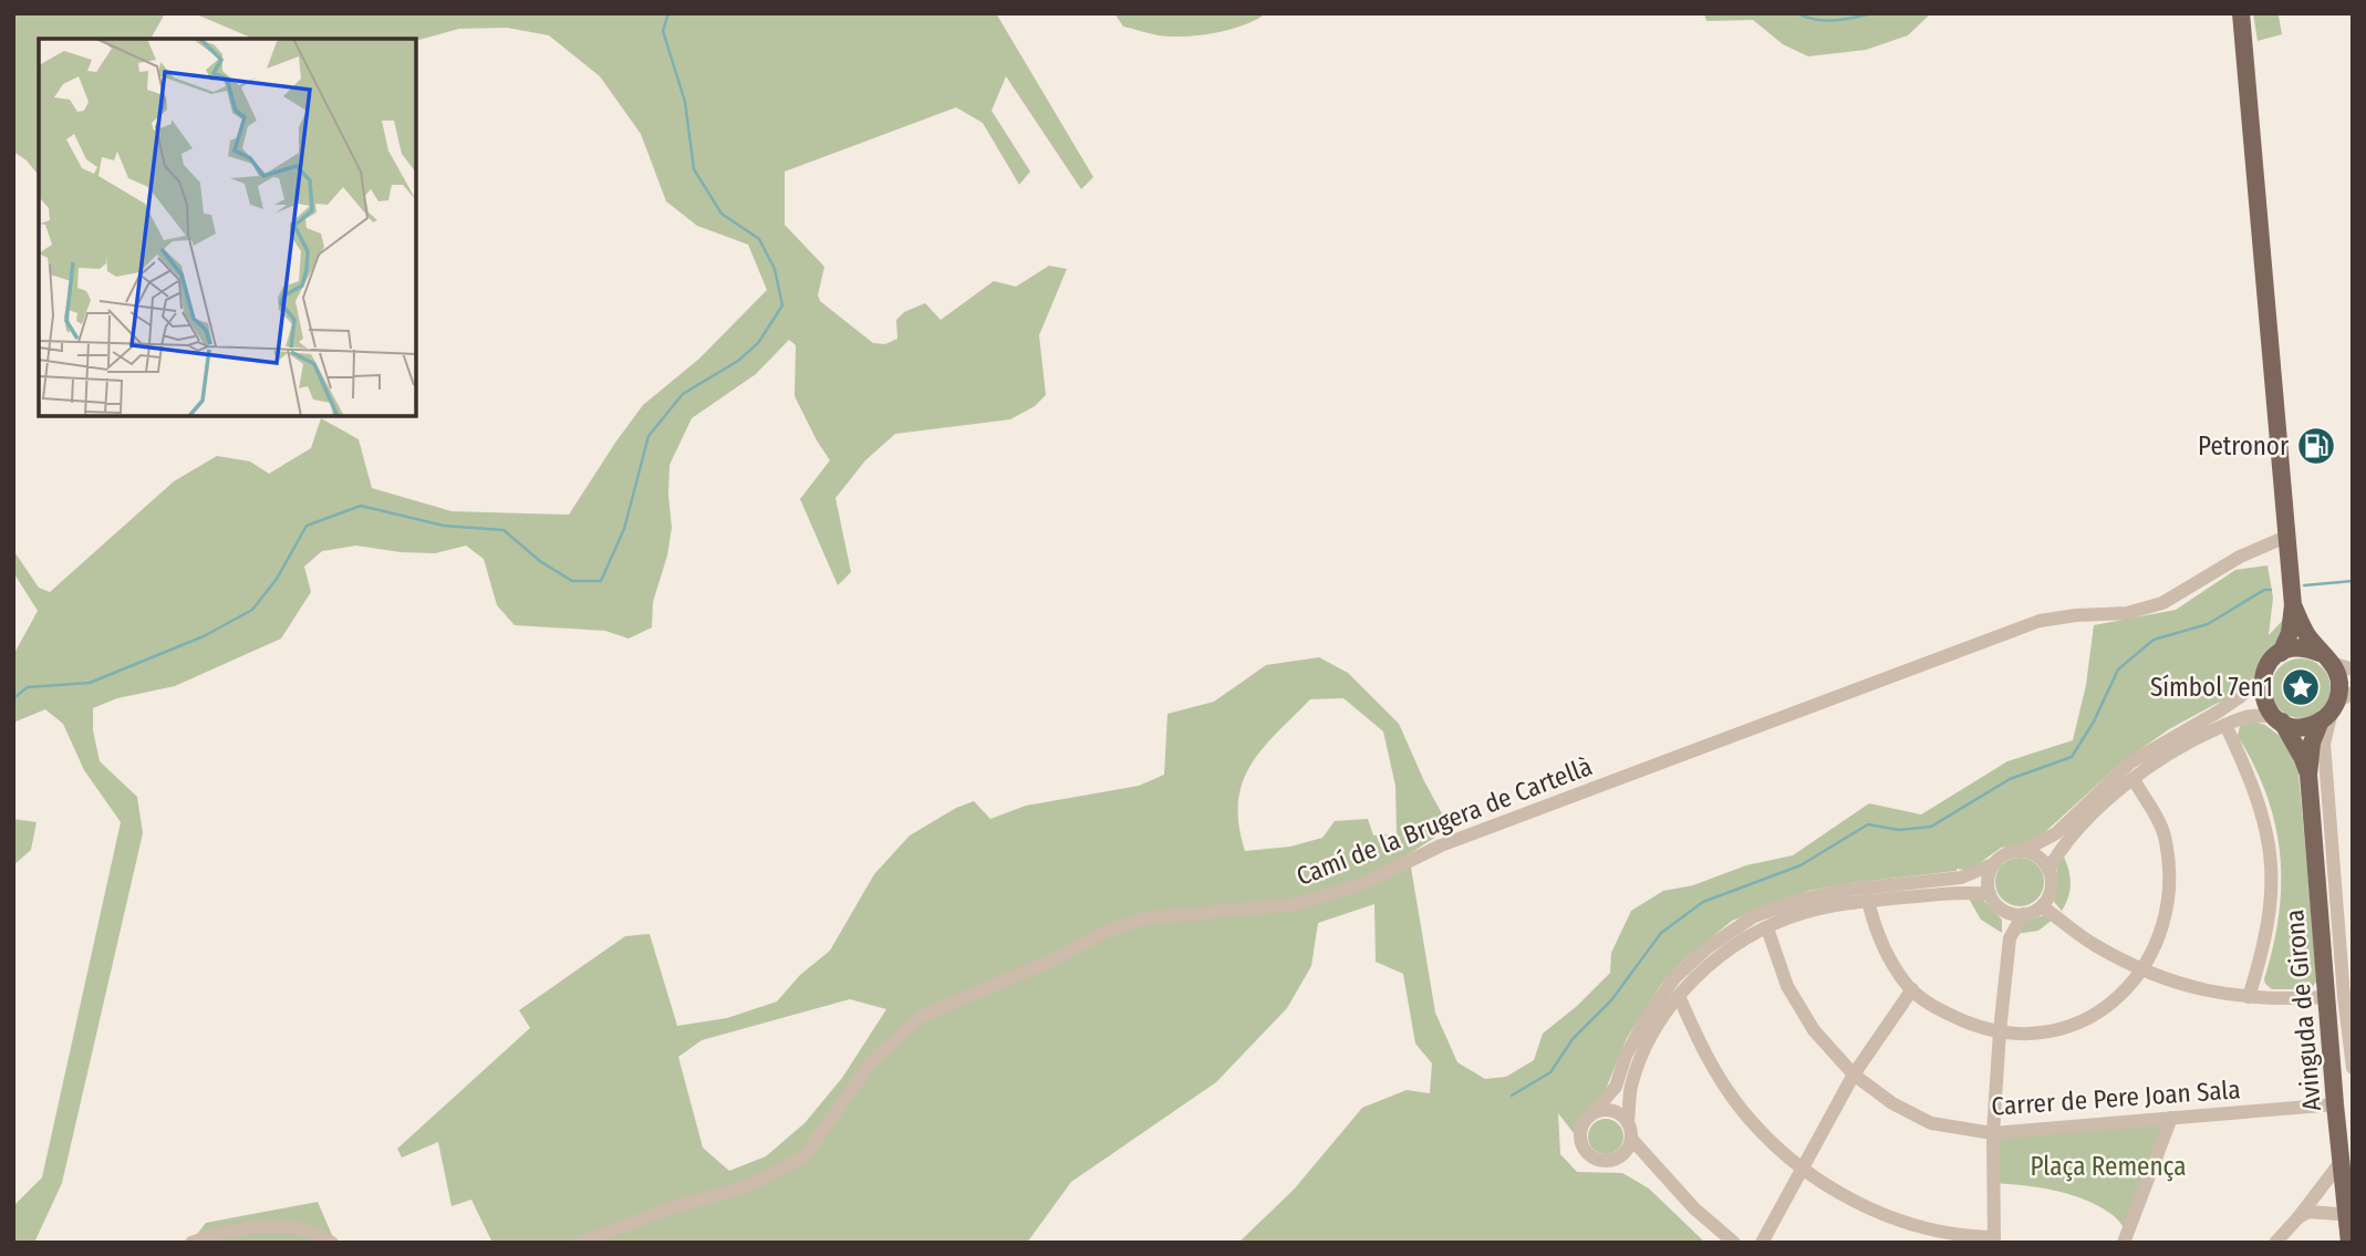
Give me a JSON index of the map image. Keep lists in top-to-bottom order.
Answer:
{
  "streets": {
    "main road": ["Avinguda de Girona"],
    "street": ["Camí de la Brugera de Cartellà", "Carrer de Pere Joan Sala"]
  },
  "crossings": [
    ["Avinguda de Girona", "Carrer de Pere Joan Sala"]
  ],
  "parks": ["Plaça Remença"],
  "places": {
    "fuel station": ["Petronor"],
    "place": ["Símbol 7en1"]
  }
}
